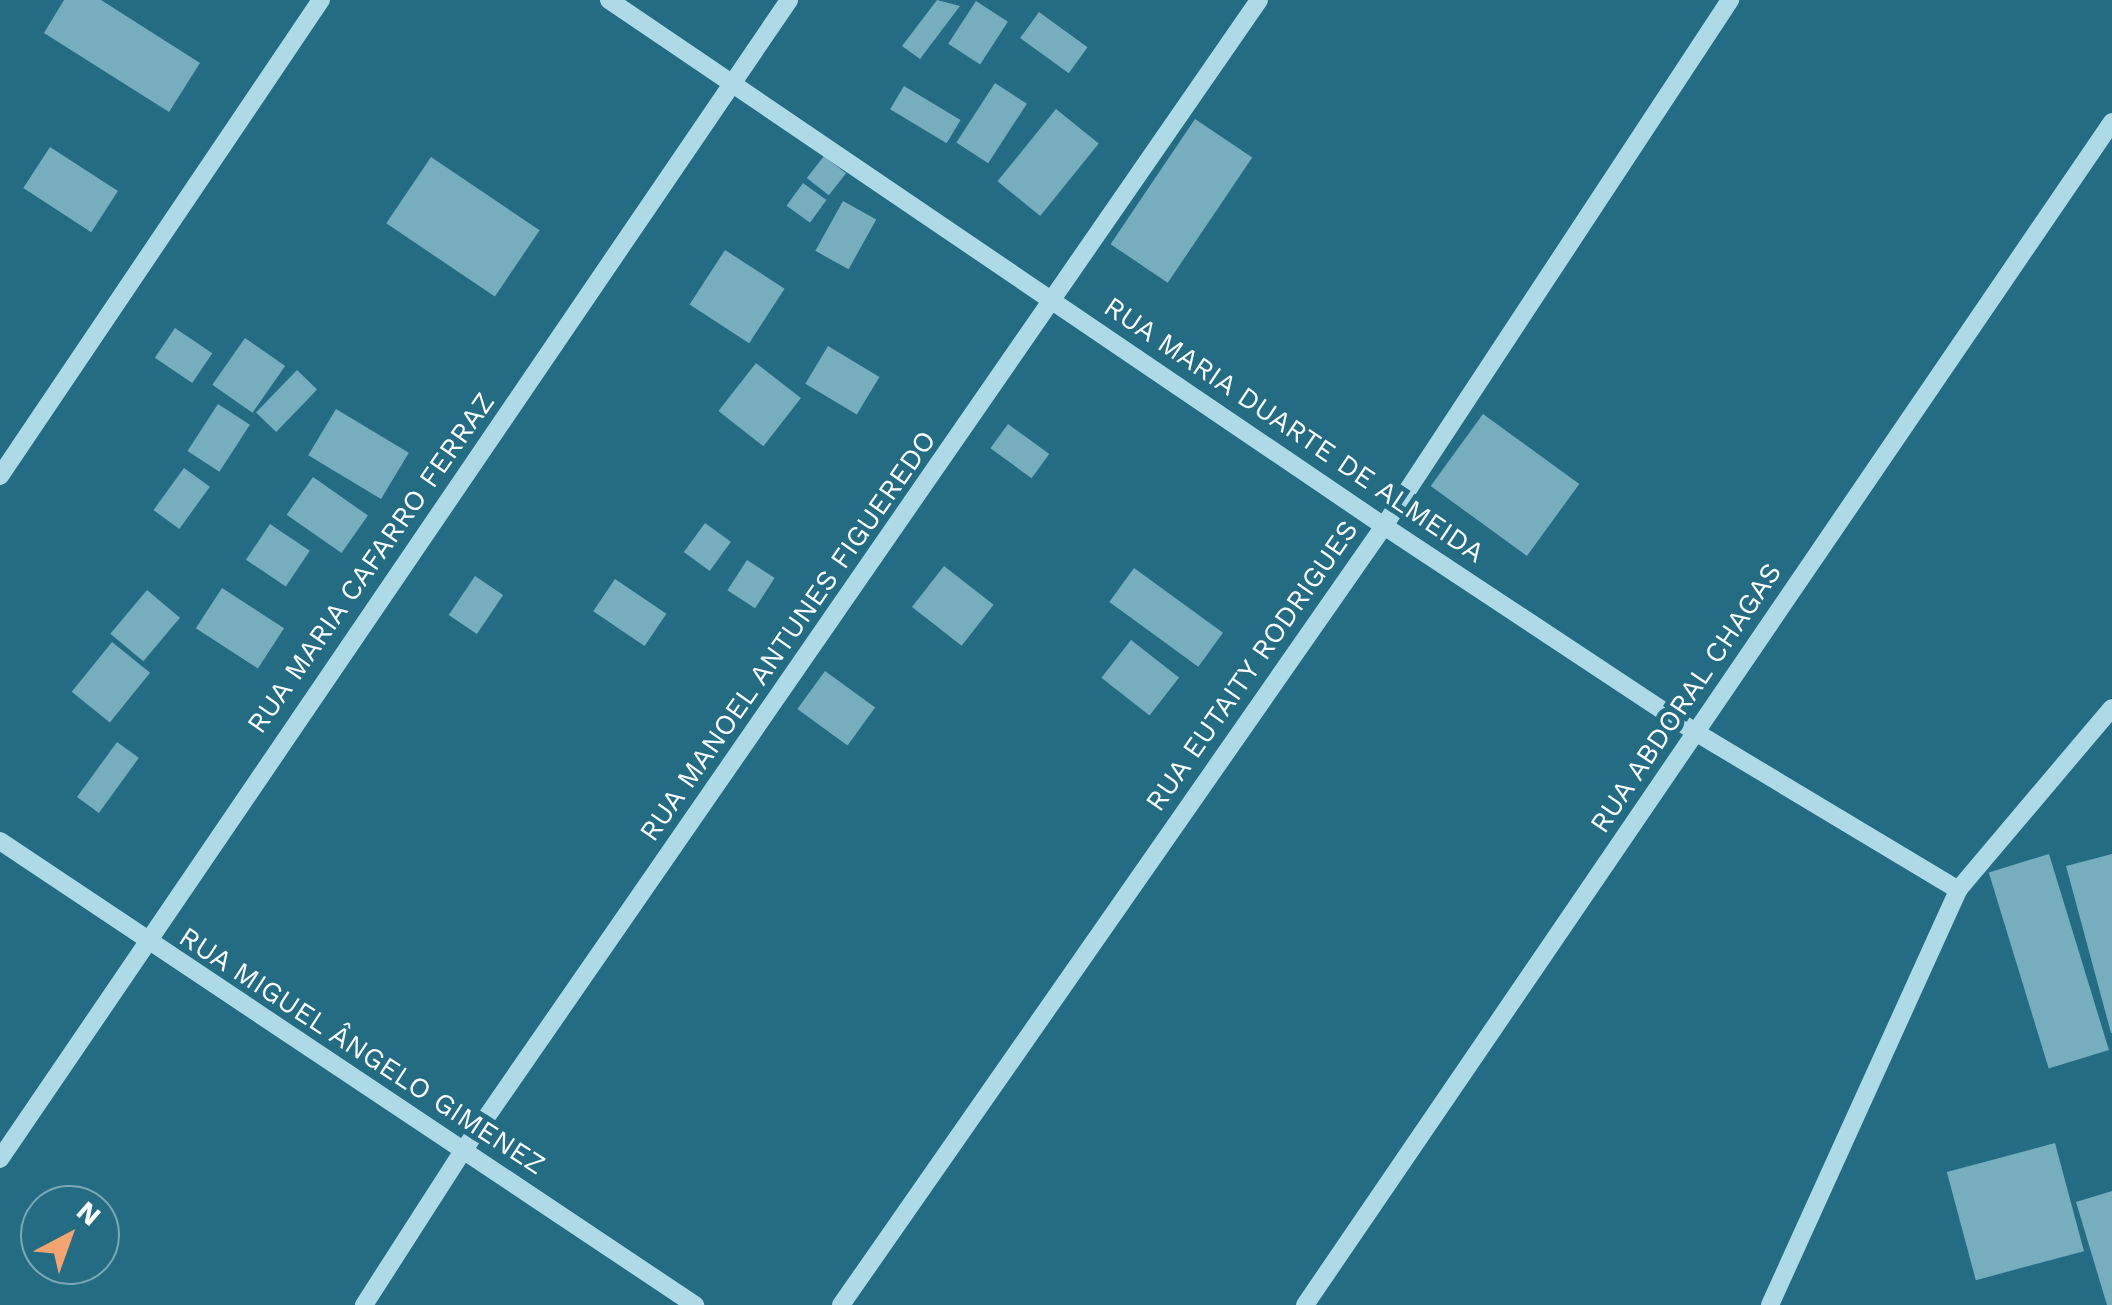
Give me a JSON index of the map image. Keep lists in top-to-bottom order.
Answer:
{
  "streets": {
    "street": [
      "RUA MARIA DUARTE DE ALMEIDA",
      "RUA MARIA CAFARRO FERRAZ",
      "RUA MANOEL ANTUNES FIGUEREDO",
      "RUA EUTAITY RODRIGUES",
      "RUA ABDORAL CHAGAS",
      "RUA MIGUEL ÂNGELO GIMENEZ"
    ]
  },
  "crossings": [
    ["RUA MARIA DUARTE DE ALMEIDA", "RUA MARIA CAFARRO FERRAZ"],
    ["RUA MARIA DUARTE DE ALMEIDA", "RUA MANOEL ANTUNES FIGUEREDO"],
    ["RUA MARIA DUARTE DE ALMEIDA", "RUA EUTAITY RODRIGUES"],
    ["RUA MARIA DUARTE DE ALMEIDA", "RUA ABDORAL CHAGAS"],
    ["RUA MARIA CAFARRO FERRAZ", "RUA MIGUEL ÂNGELO GIMENEZ"],
    ["RUA MANOEL ANTUNES FIGUEREDO", "RUA MIGUEL ÂNGELO GIMENEZ"]
  ],
  "north": "top right"
}
